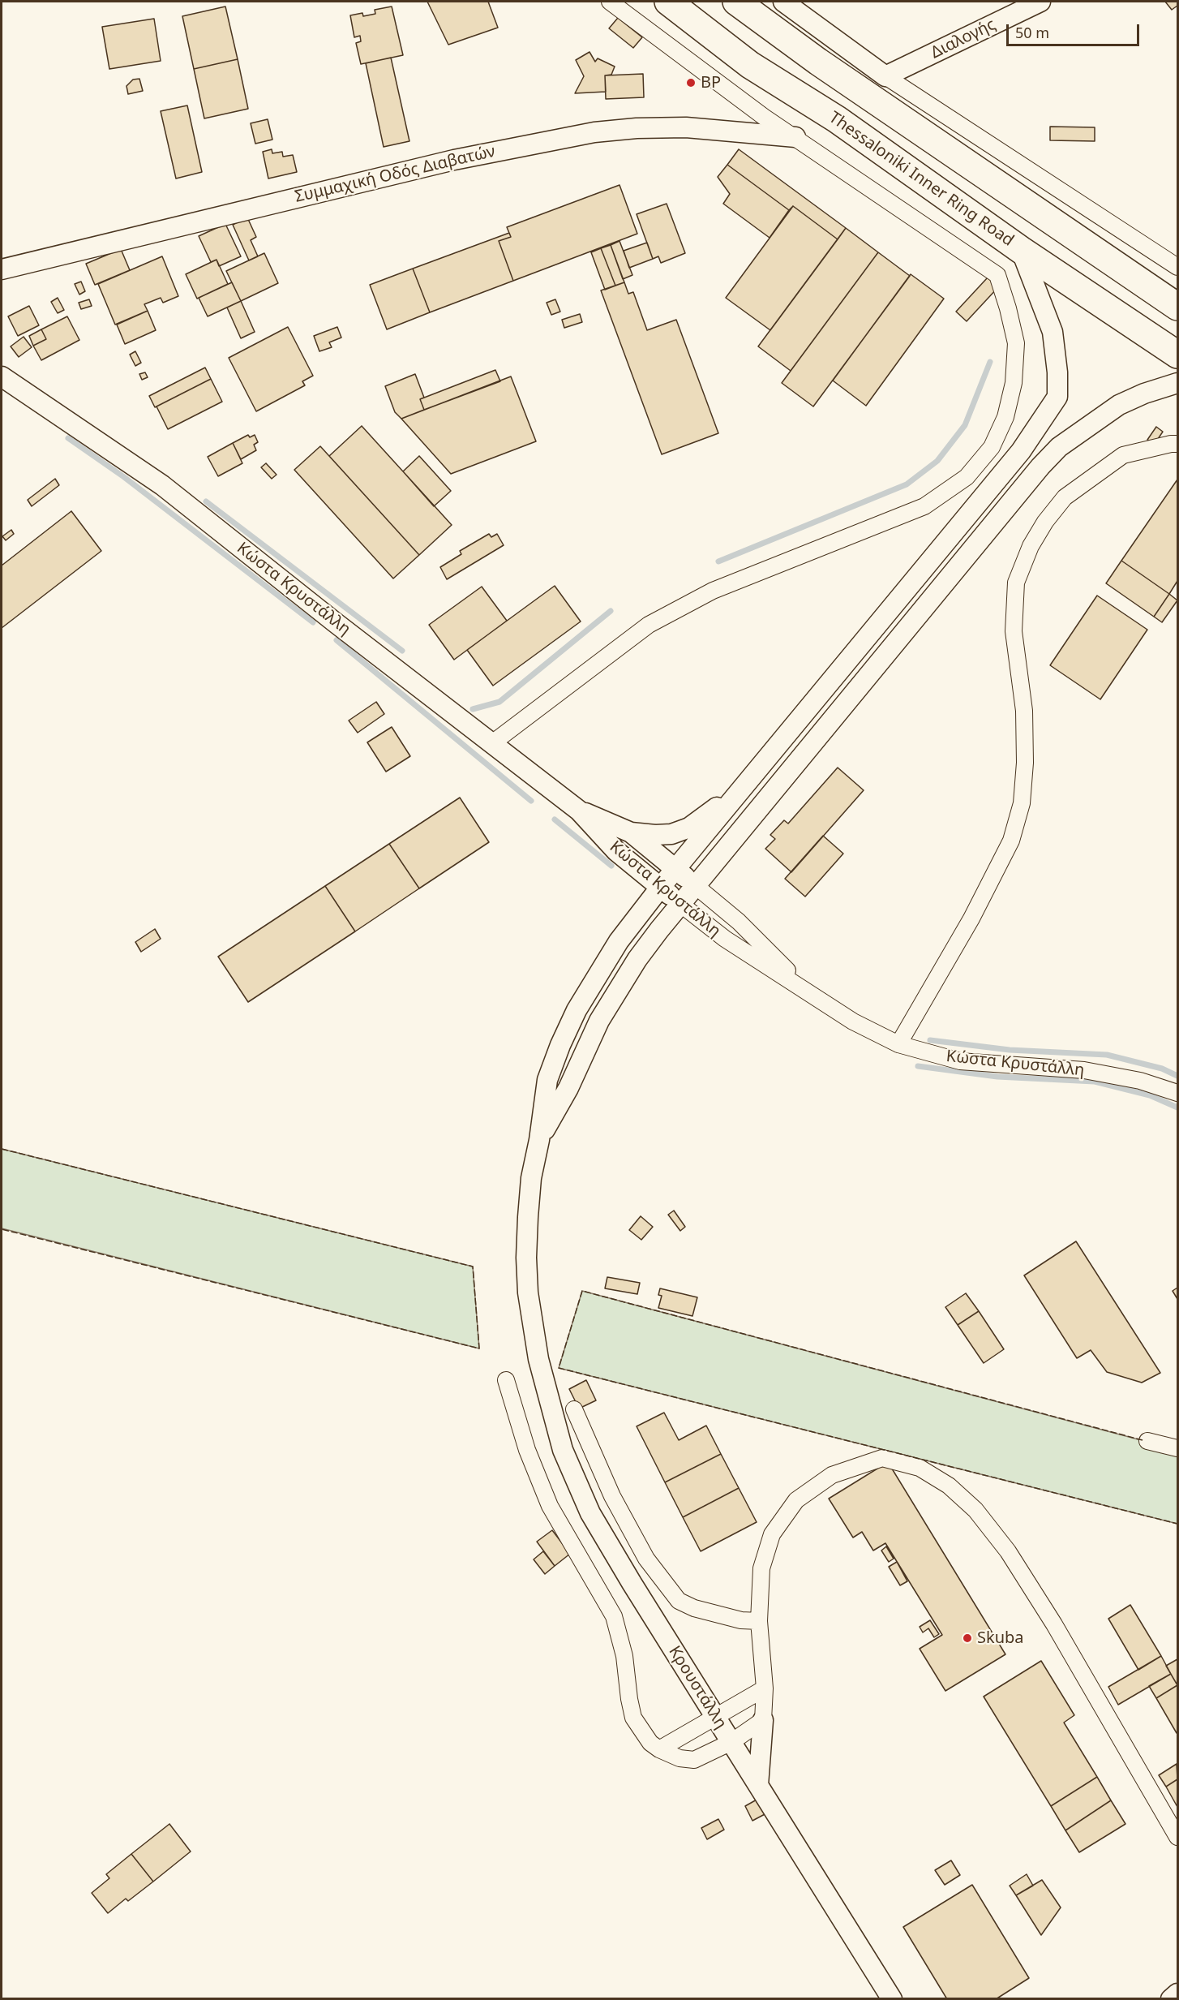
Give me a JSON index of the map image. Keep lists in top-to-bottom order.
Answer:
{
  "streets": {
    "highway": ["Thessaloniki Inner Ring Road"],
    "street": [
      "Διαλογής",
      "Συμμαχική Οδός Διαβατών",
      "Κώστα Κρυστάλλη",
      "Κρουστάλλη"
    ]
  },
  "places": ["BP", "Skuba"],
  "scale_bar": "50 m"
}
